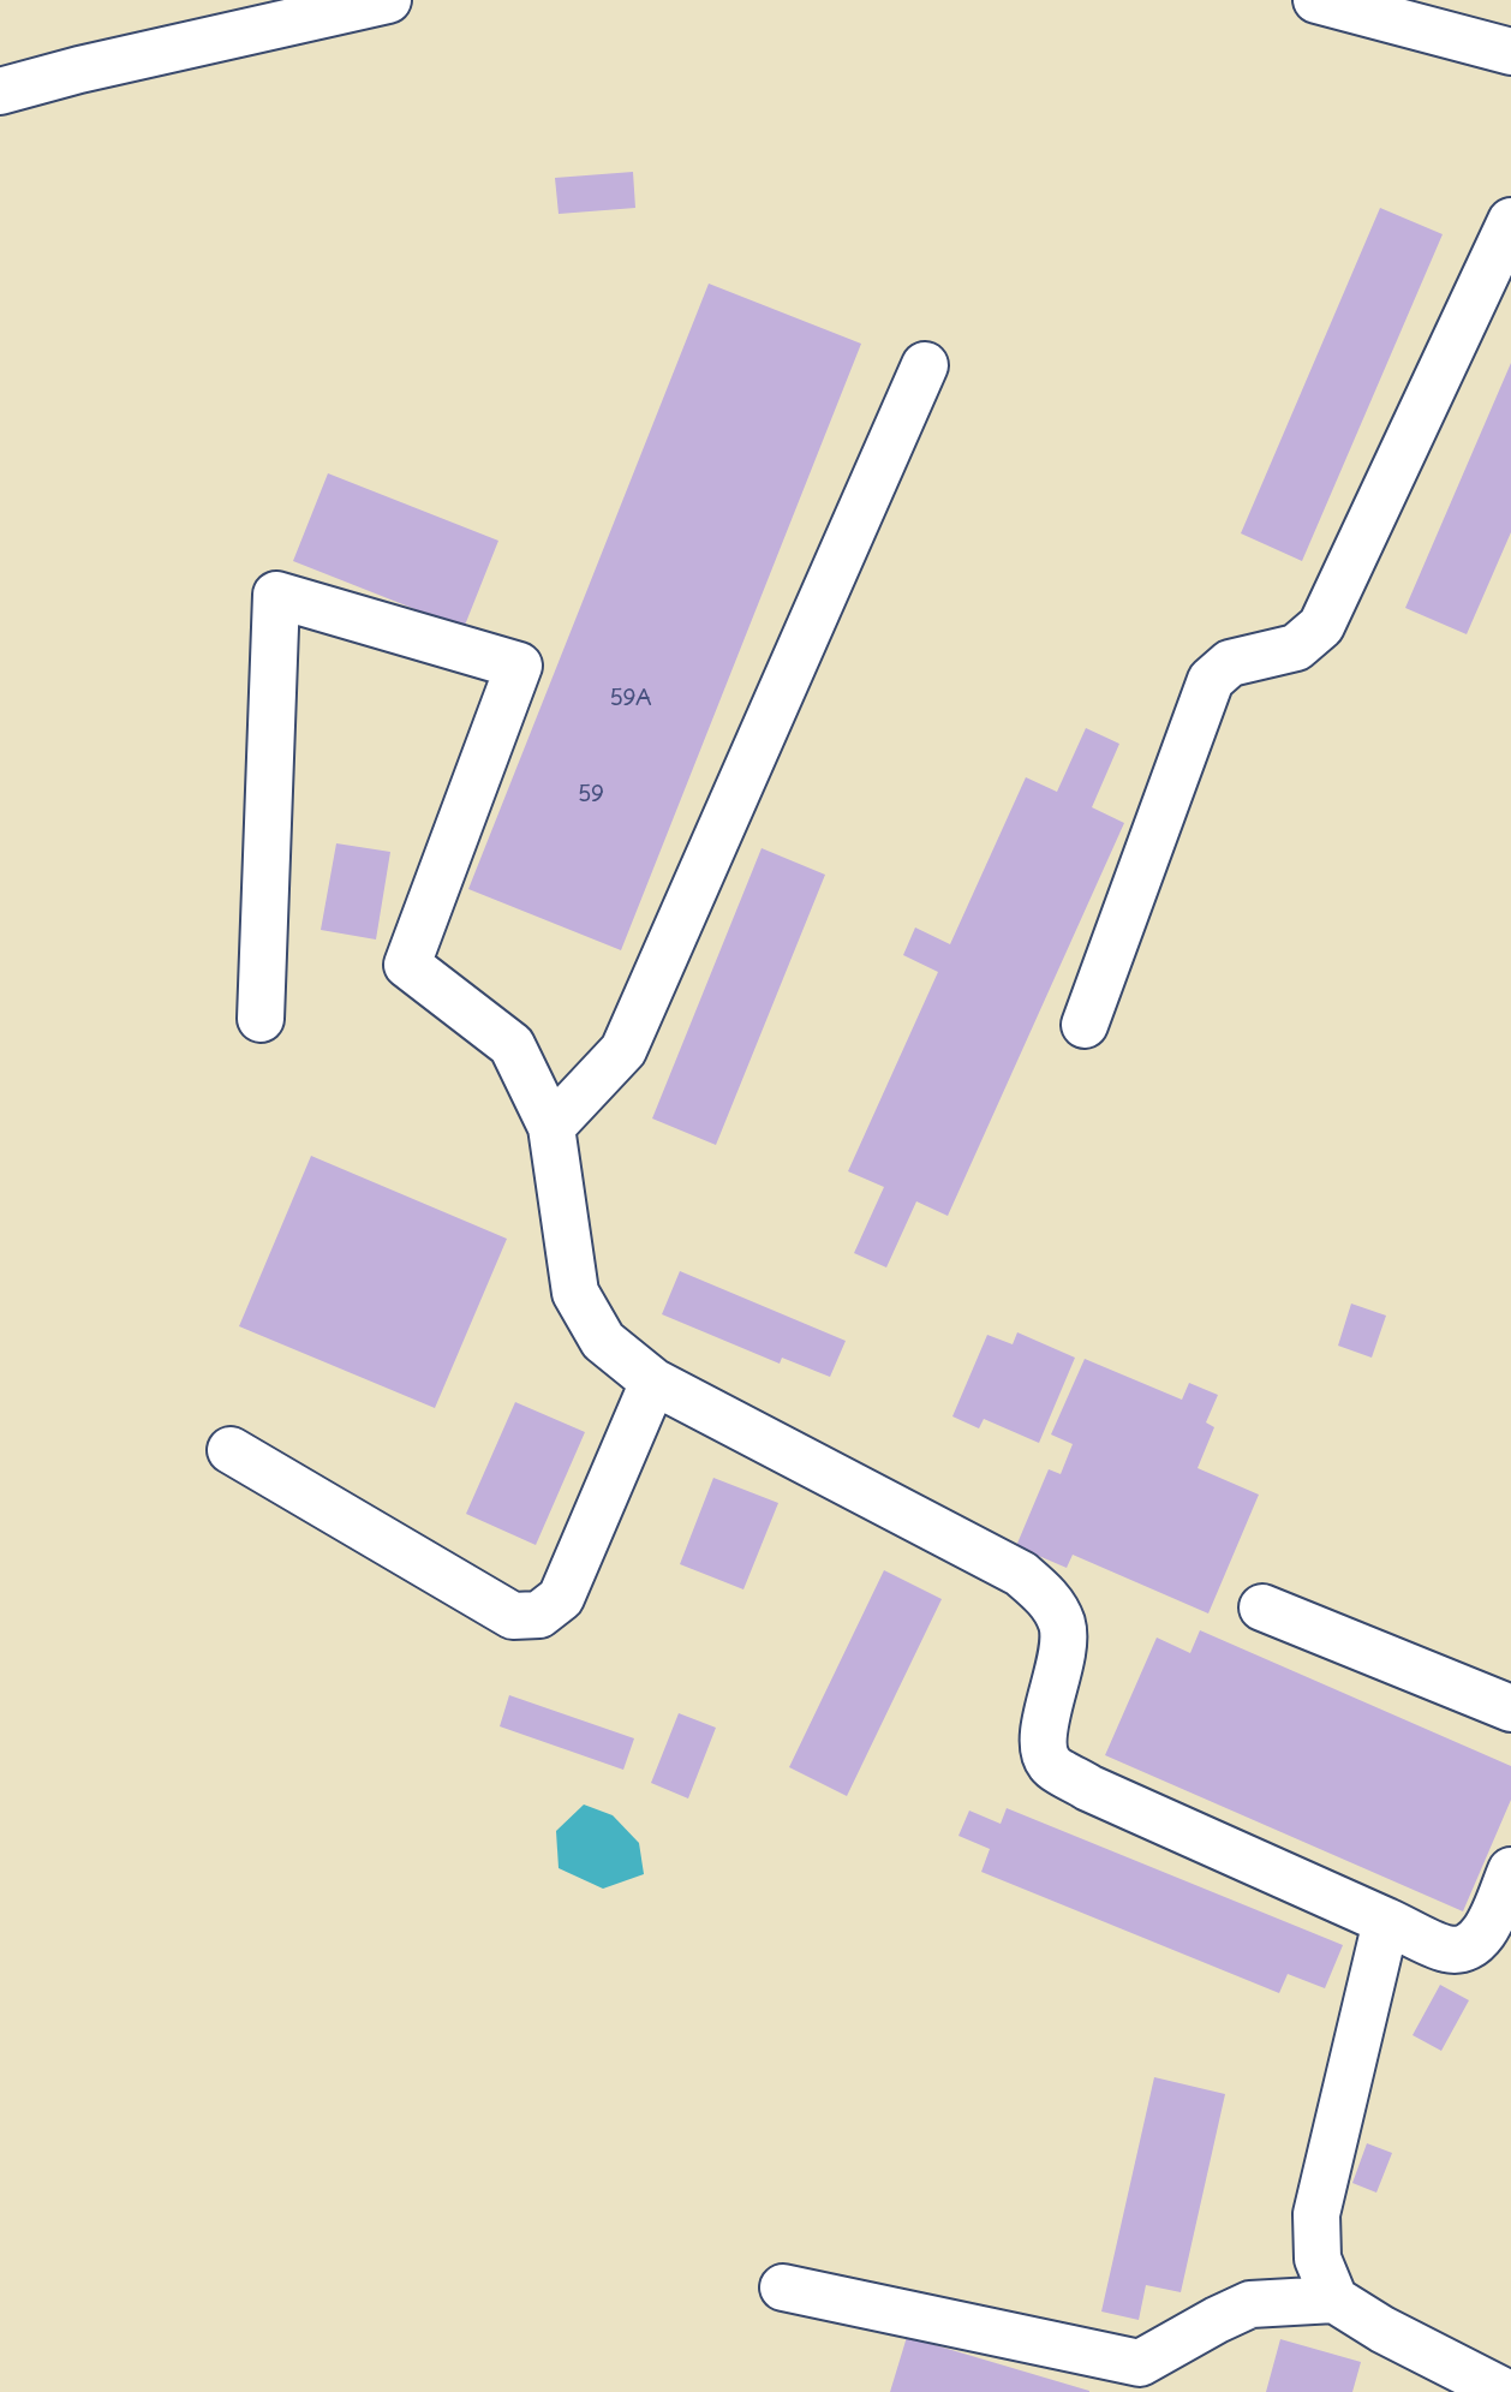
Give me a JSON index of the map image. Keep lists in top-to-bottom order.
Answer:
{
  "house_numbers": ["59А", "59"]
}
